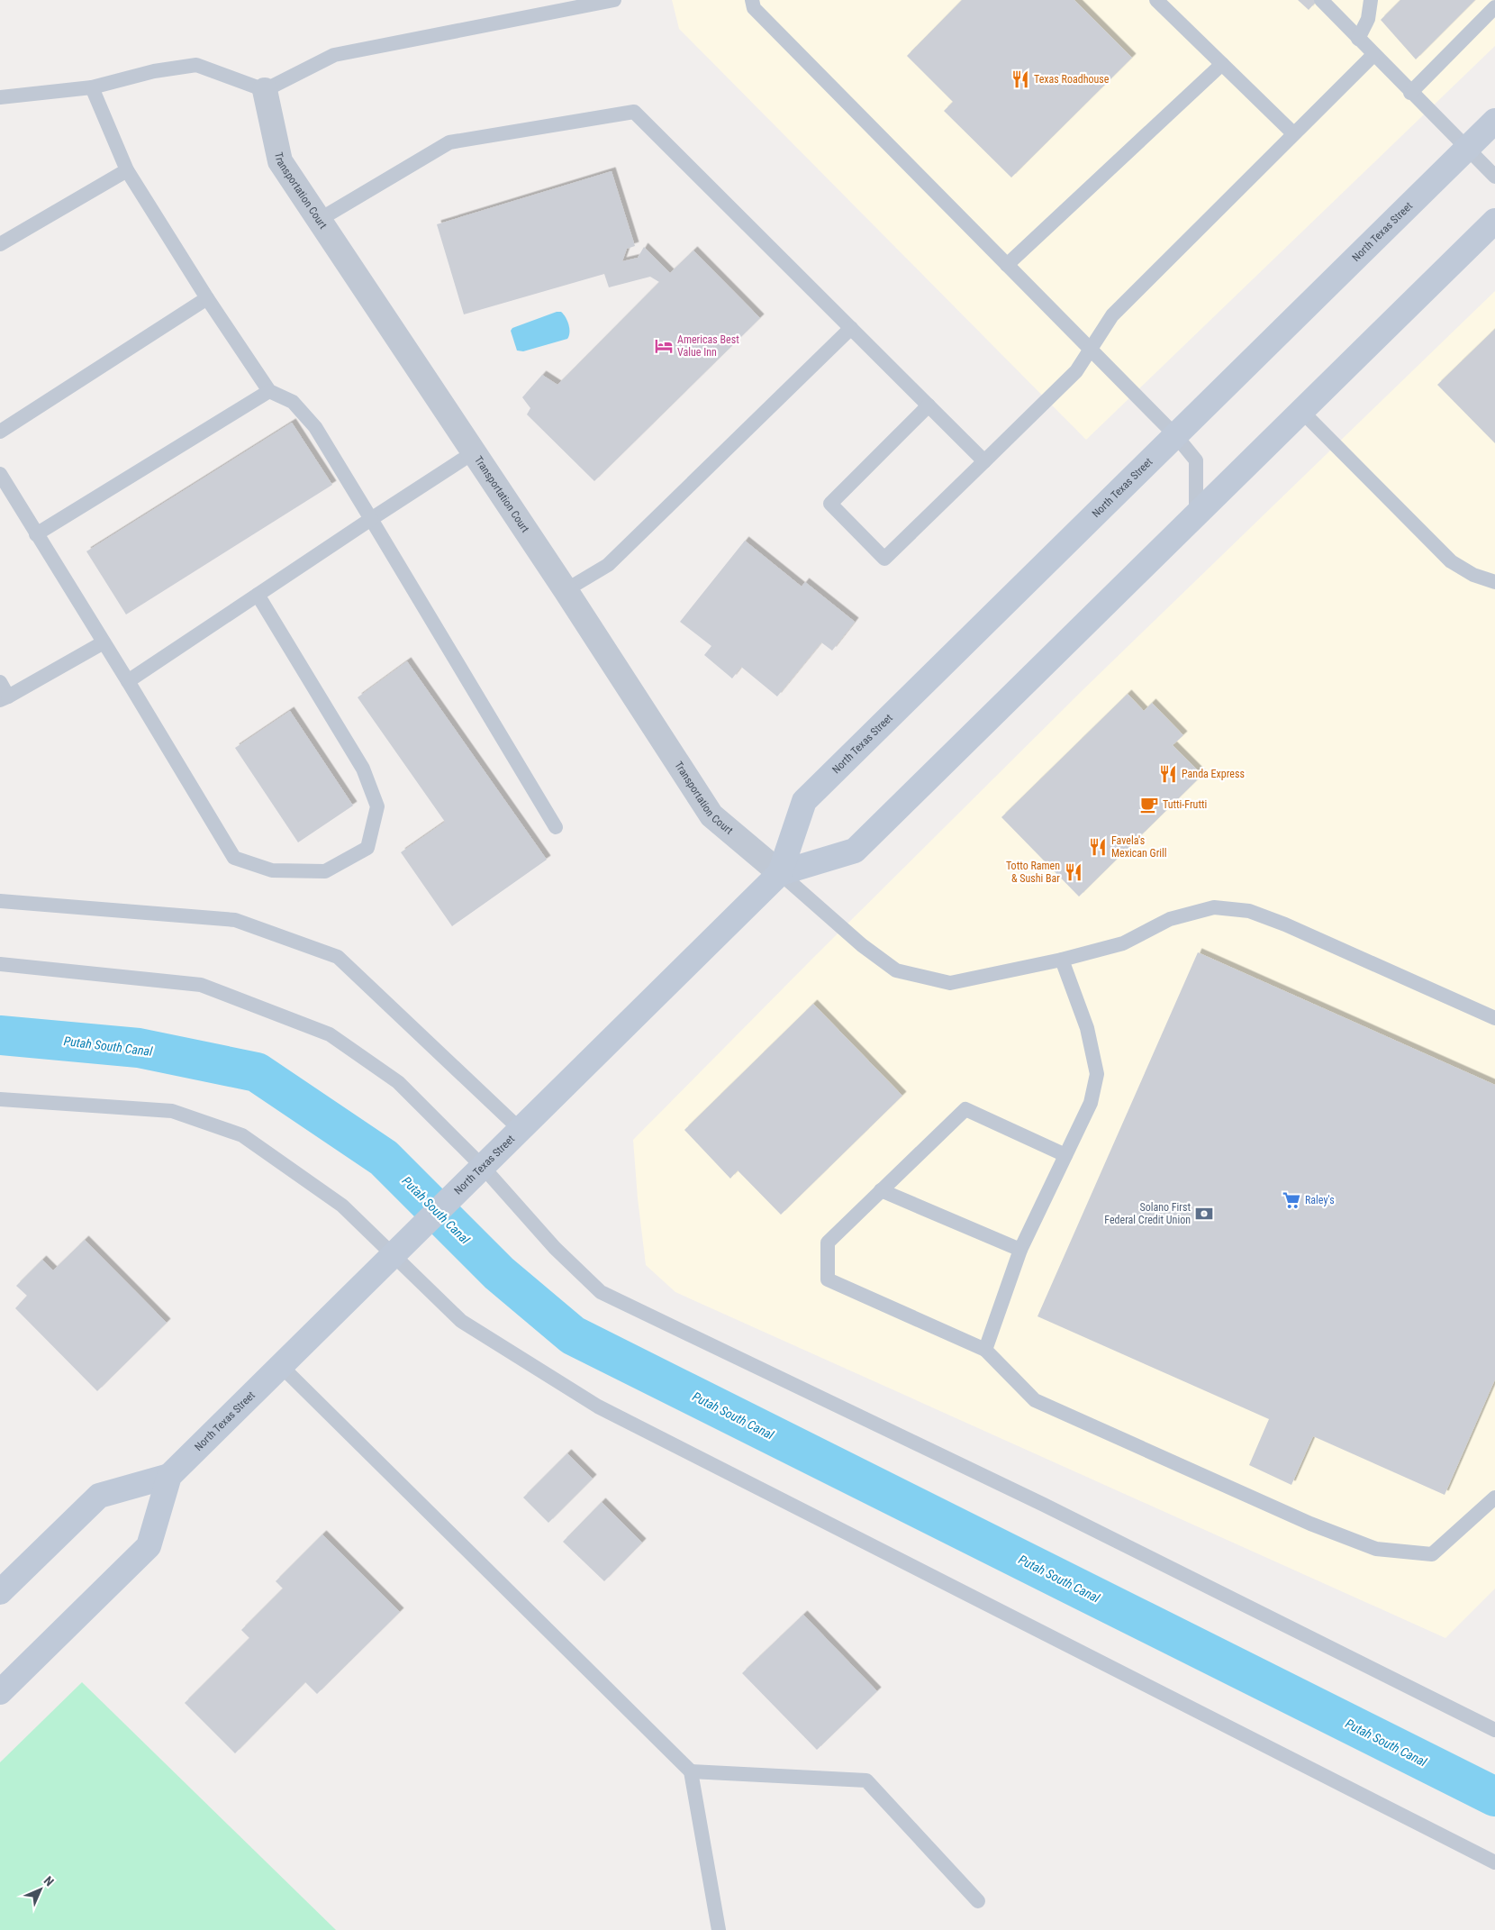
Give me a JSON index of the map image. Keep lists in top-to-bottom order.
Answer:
{
  "streets": {
    "main road": ["North Texas Street"],
    "street": ["Transportation Court"]
  },
  "crossings": [
    ["Transportation Court", "North Texas Street"]
  ],
  "water": ["Putah South Canal"],
  "places": {
    "restaurant": [
      "Texas Roadhouse",
      "Panda Express",
      "Favela's Mexican Grill",
      "Totto Ramen & Sushi Bar"
    ],
    "hotel": ["Americas Best Value Inn"],
    "cafe": ["Tutti-Frutti"],
    "supermarket": ["Raley's"],
    "bank": ["Solano First Federal Credit Union"]
  },
  "north": "top right"
}
